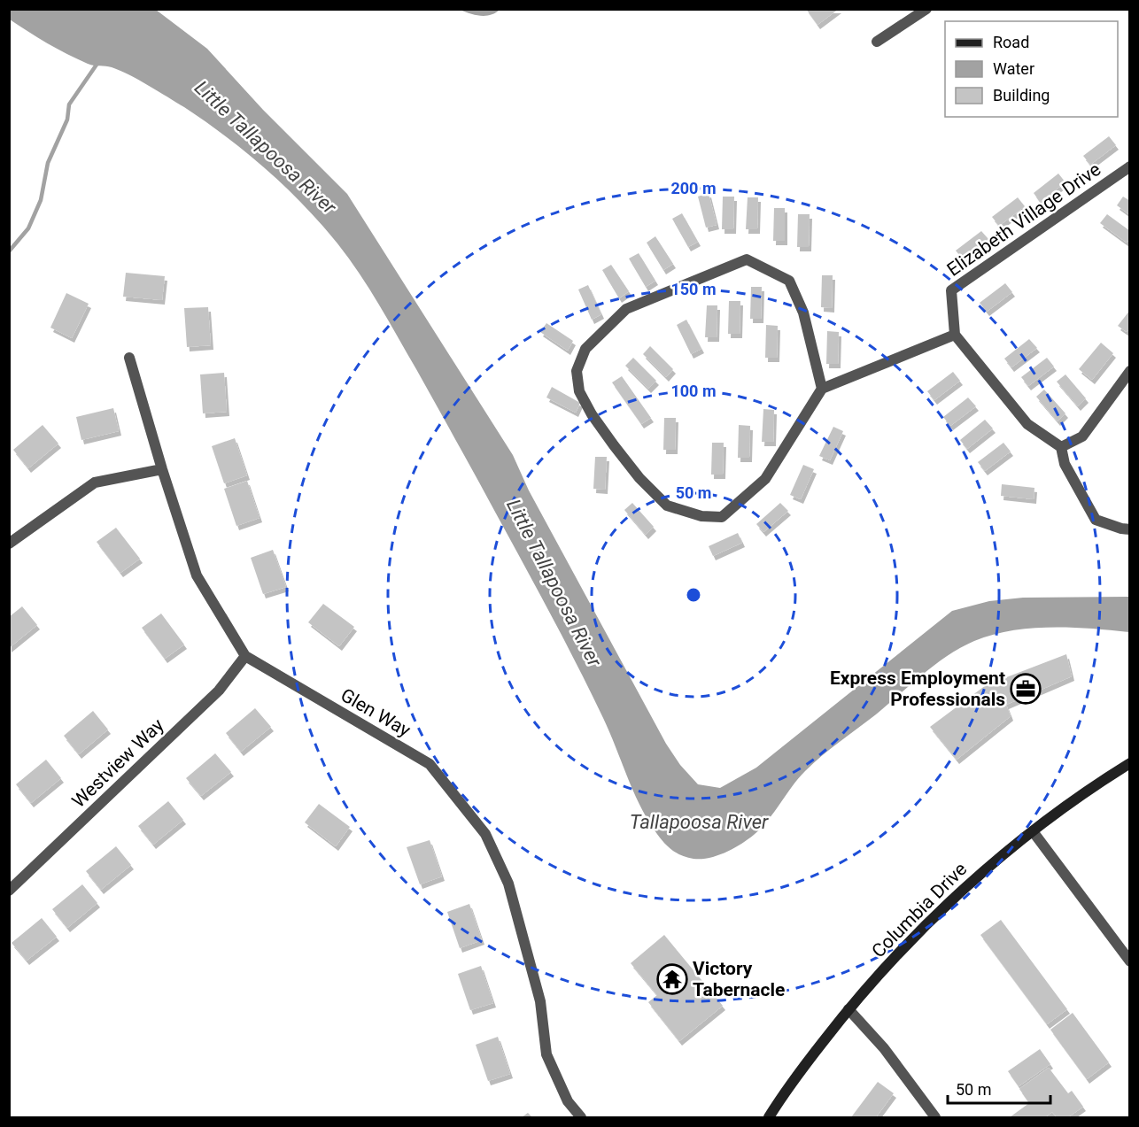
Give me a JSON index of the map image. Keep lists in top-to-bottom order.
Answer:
{
  "streets": {
    "main road": ["Columbia Drive"],
    "street": ["Elizabeth Village Drive", "Glen Way", "Westview Way"]
  },
  "crossings": [
    ["Glen Way", "Westview Way"]
  ],
  "water": ["Little Tallapoosa River", "Tallapoosa River"],
  "places": {
    "office": ["Express Employment Professionals"],
    "temple": ["Victory Tabernacle"]
  },
  "legend": ["Road", "Water", "Building"],
  "scale_bar": "50 m",
  "rings": [
    "200 m",
    "150 m",
    "100 m",
    "50 m"
  ]
}
